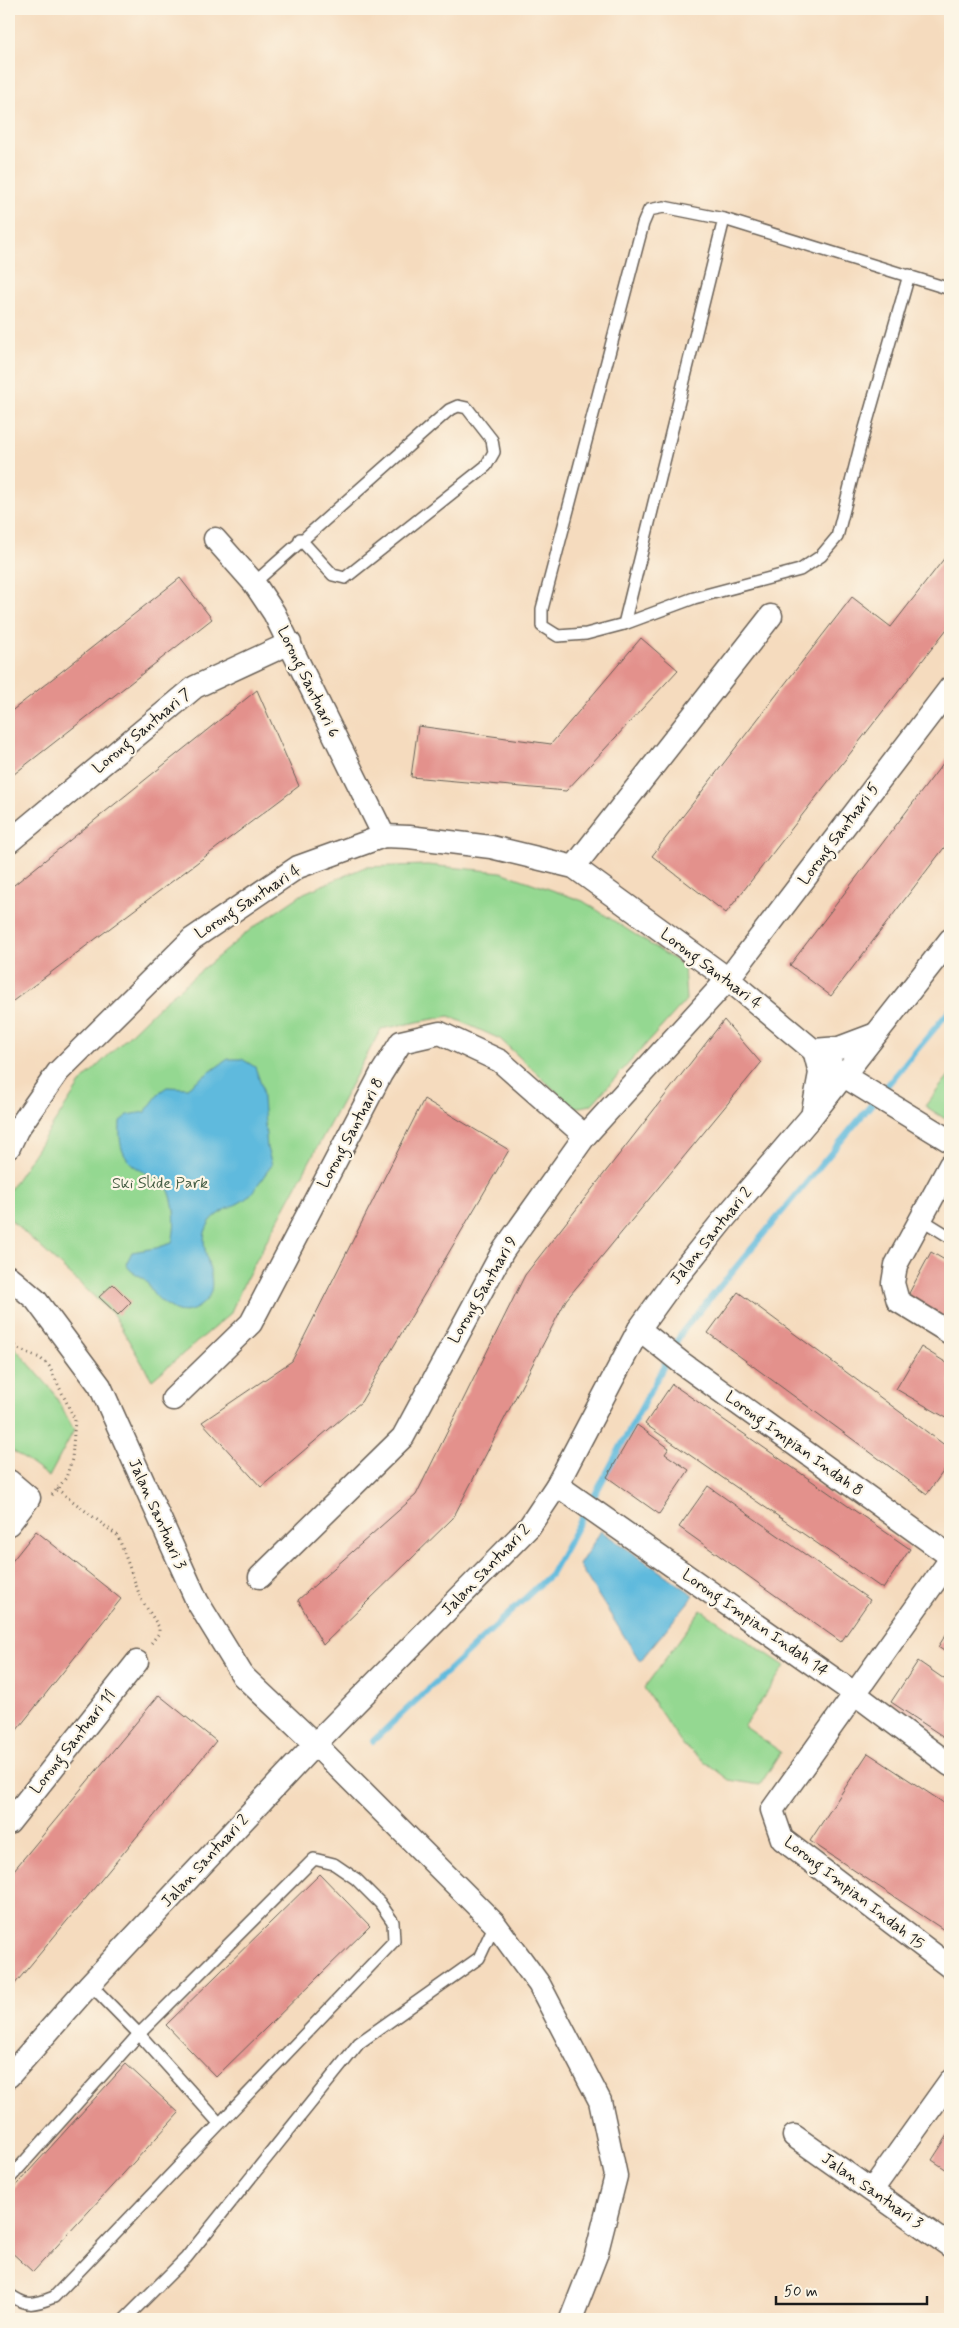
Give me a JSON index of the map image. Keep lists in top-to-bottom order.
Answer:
{
  "streets": {
    "street": [
      "Lorong Santuari 6",
      "Lorong Santuari 7",
      "Lorong Santuari 5",
      "Lorong Santuari 4",
      "Lorong Santuari 8",
      "Jalan Santuari 2",
      "Lorong Santuari 9",
      "Lorong Impian Indah 8",
      "Jalan Santuari 3",
      "Lorong Impian Indah 14",
      "Lorong Santuari 11",
      "Lorong Impian Indah 15"
    ]
  },
  "crossings": [
    ["Lorong Santuari 6", "Lorong Santuari 7"],
    ["Lorong Santuari 6", "Lorong Santuari 4"],
    ["Lorong Santuari 5", "Lorong Santuari 4"],
    ["Lorong Santuari 5", "Lorong Santuari 9"],
    ["Lorong Santuari 4", "Jalan Santuari 2"],
    ["Lorong Santuari 4", "Lorong Santuari 9"],
    ["Lorong Santuari 8", "Lorong Santuari 9"],
    ["Jalan Santuari 2", "Lorong Impian Indah 8"],
    ["Jalan Santuari 2", "Jalan Santuari 3"],
    ["Jalan Santuari 2", "Lorong Impian Indah 14"],
    ["Lorong Impian Indah 14", "Lorong Impian Indah 15"]
  ],
  "parks": ["Ski Slide Park"],
  "scale_bar": "50 m"
}
